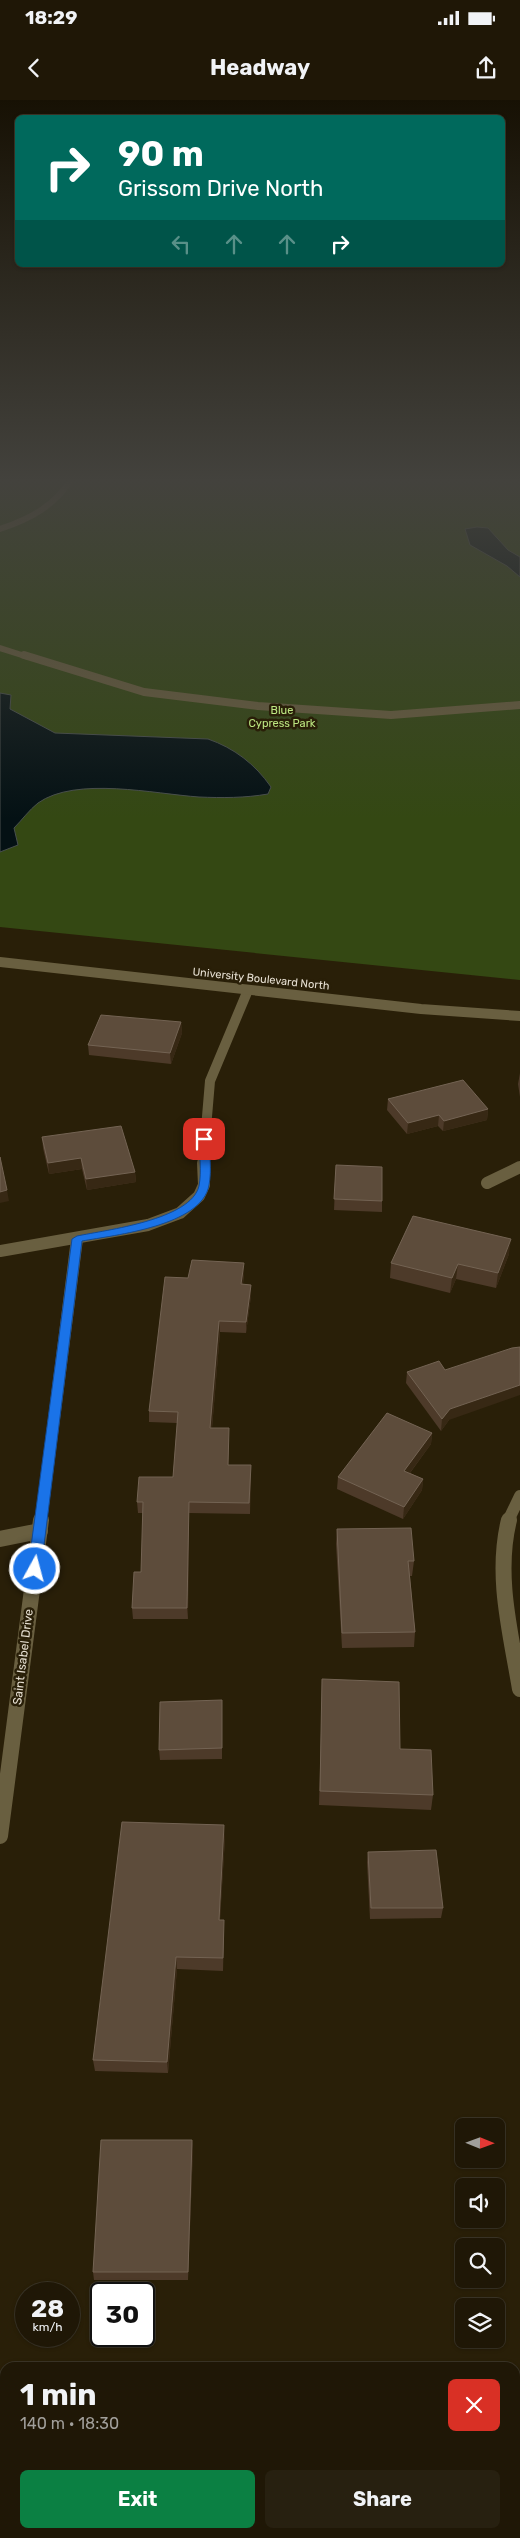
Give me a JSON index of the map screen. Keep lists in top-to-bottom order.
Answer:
{
  "streets": {
    "street": ["University Boulevard North", "Saint Isabel Drive"]
  },
  "parks": ["Blue Cypress Park"],
  "north": "right",
  "page": {
    "status": "18:29",
    "header": "Headway",
    "turn": ["90 m", "Grissom Drive North"],
    "speed": "28 km/h",
    "limit": "30",
    "heading": ["1 min", "140 m · 18:30"],
    "buttons": ["Exit", "Share"]
  }
}
